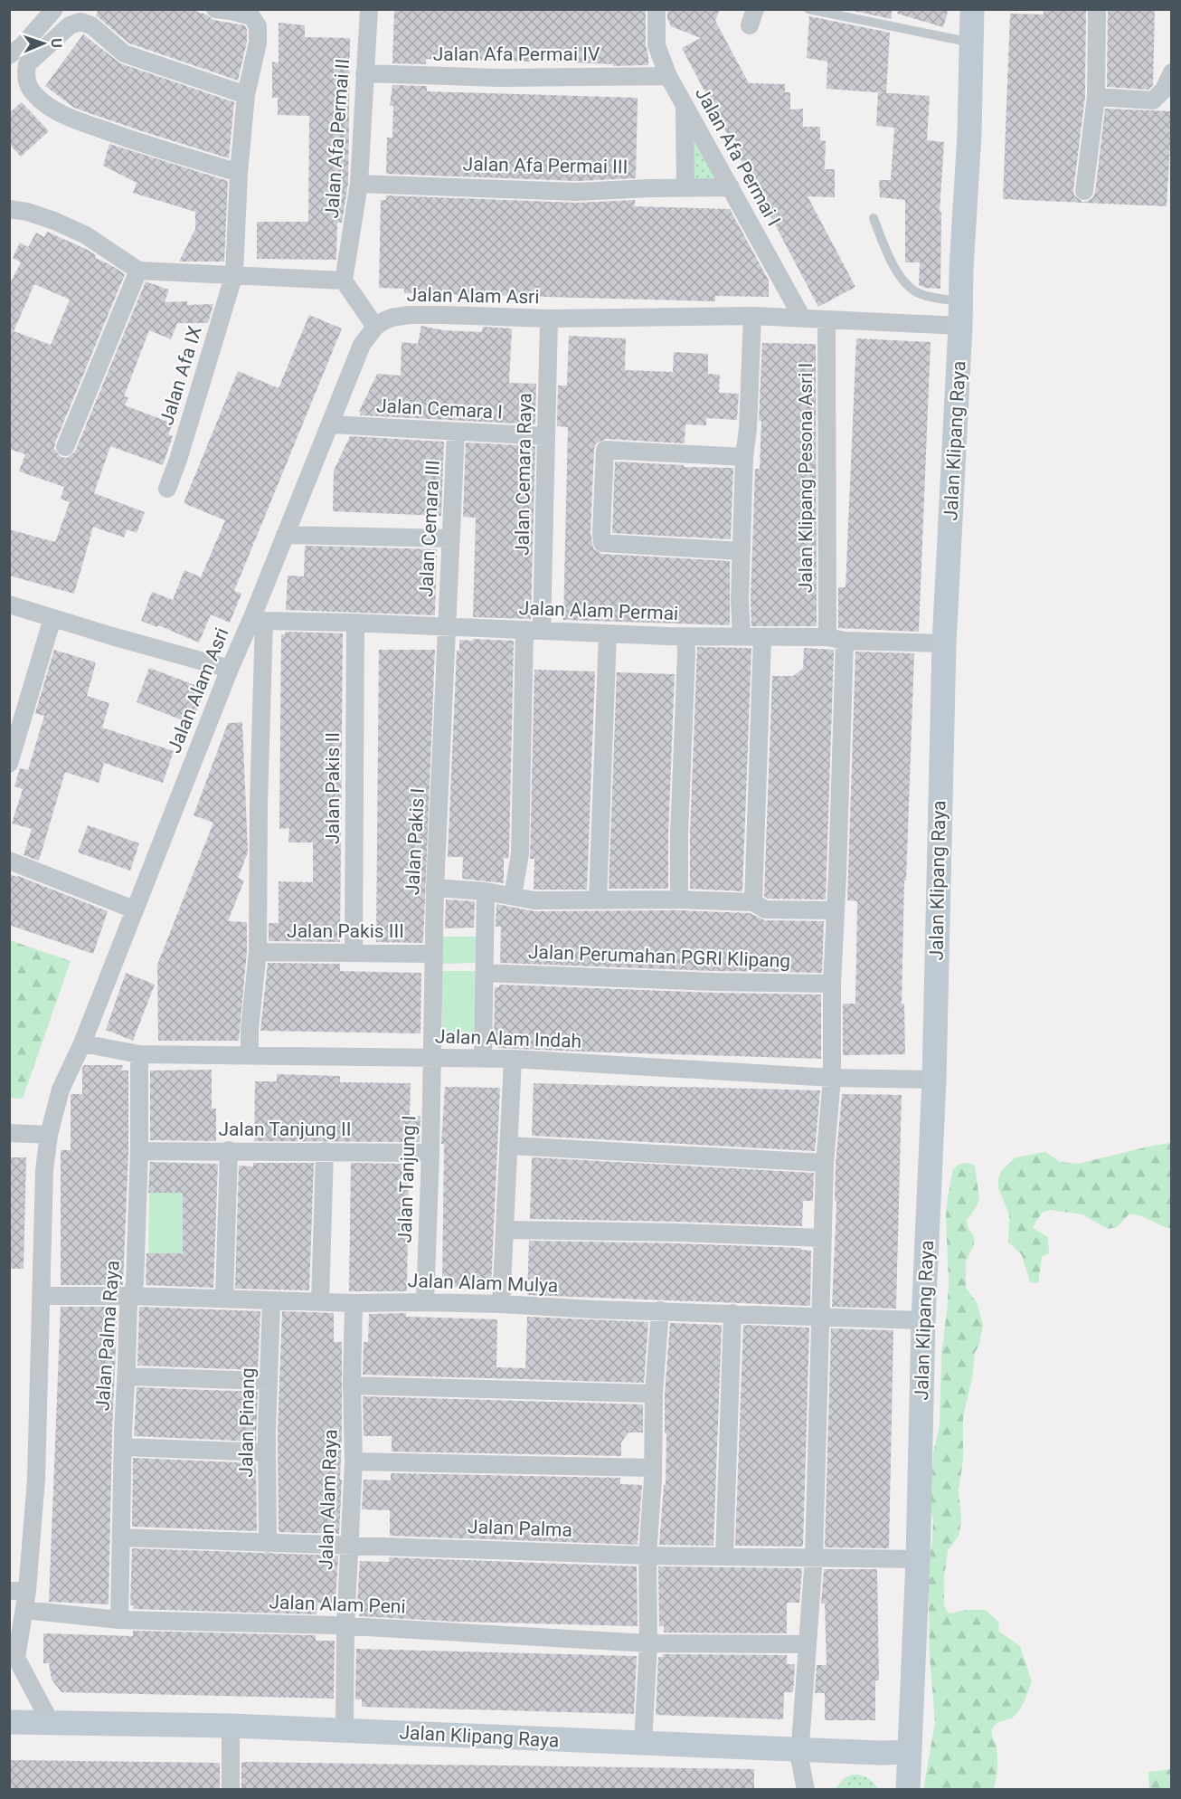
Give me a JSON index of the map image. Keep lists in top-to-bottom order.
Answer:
{
  "streets": {
    "main road": ["Jalan Klipang Raya"],
    "street": [
      "Jalan Afa Permai IV",
      "Jalan Afa Permai II",
      "Jalan Afa Permai I",
      "Jalan Afa Permai III",
      "Jalan Alam Asri",
      "Jalan Afa IX",
      "Jalan Cemara I",
      "Jalan Cemara Raya",
      "Jalan Klipang Pesona Asri I",
      "Jalan Cemara III",
      "Jalan Alam Permai",
      "Jalan Pakis II",
      "Jalan Pakis I",
      "Jalan Pakis III",
      "Jalan Perumahan PGRI Klipang",
      "Jalan Alam Indah",
      "Jalan Tanjung II",
      "Jalan Tanjung I",
      "Jalan Alam Mulya",
      "Jalan Palma Raya",
      "Jalan Pinang",
      "Jalan Alam Raya",
      "Jalan Palma",
      "Jalan Alam Peni"
    ]
  },
  "crossings": [
    ["Jalan Afa Permai IV", "Jalan Afa Permai II"],
    ["Jalan Afa Permai IV", "Jalan Afa Permai I"],
    ["Jalan Afa Permai II", "Jalan Afa Permai III"],
    ["Jalan Afa Permai I", "Jalan Afa Permai III"],
    ["Jalan Afa Permai I", "Jalan Alam Asri"],
    ["Jalan Alam Asri", "Jalan Cemara I"],
    ["Jalan Alam Asri", "Jalan Klipang Raya"],
    ["Jalan Alam Asri", "Jalan Cemara Raya"],
    ["Jalan Alam Asri", "Jalan Klipang Pesona Asri I"],
    ["Jalan Alam Asri", "Jalan Alam Permai"],
    ["Jalan Alam Asri", "Jalan Alam Indah"],
    ["Jalan Alam Asri", "Jalan Alam Mulya"],
    ["Jalan Alam Asri", "Jalan Alam Peni"],
    ["Jalan Cemara I", "Jalan Cemara Raya"],
    ["Jalan Cemara I", "Jalan Cemara III"],
    ["Jalan Klipang Raya", "Jalan Alam Permai"],
    ["Jalan Klipang Raya", "Jalan Alam Indah"],
    ["Jalan Klipang Raya", "Jalan Alam Mulya"],
    ["Jalan Klipang Raya", "Jalan Alam Raya"],
    ["Jalan Klipang Raya", "Jalan Palma"],
    ["Jalan Cemara Raya", "Jalan Alam Permai"],
    ["Jalan Klipang Pesona Asri I", "Jalan Alam Permai"],
    ["Jalan Cemara III", "Jalan Alam Permai"],
    ["Jalan Cemara III", "Jalan Pakis I"],
    ["Jalan Alam Permai", "Jalan Pakis II"],
    ["Jalan Alam Permai", "Jalan Pakis I"],
    ["Jalan Pakis II", "Jalan Pakis III"],
    ["Jalan Pakis I", "Jalan Pakis III"],
    ["Jalan Pakis I", "Jalan Alam Indah"],
    ["Jalan Pakis I", "Jalan Tanjung I"],
    ["Jalan Alam Indah", "Jalan Tanjung I"],
    ["Jalan Alam Indah", "Jalan Palma Raya"],
    ["Jalan Tanjung II", "Jalan Tanjung I"],
    ["Jalan Tanjung II", "Jalan Palma Raya"],
    ["Jalan Tanjung I", "Jalan Alam Mulya"],
    ["Jalan Alam Mulya", "Jalan Palma Raya"],
    ["Jalan Alam Mulya", "Jalan Pinang"],
    ["Jalan Alam Mulya", "Jalan Alam Raya"],
    ["Jalan Palma Raya", "Jalan Palma"],
    ["Jalan Palma Raya", "Jalan Alam Peni"],
    ["Jalan Pinang", "Jalan Palma"],
    ["Jalan Alam Raya", "Jalan Palma"],
    ["Jalan Alam Raya", "Jalan Alam Peni"]
  ],
  "north": "right"
}
